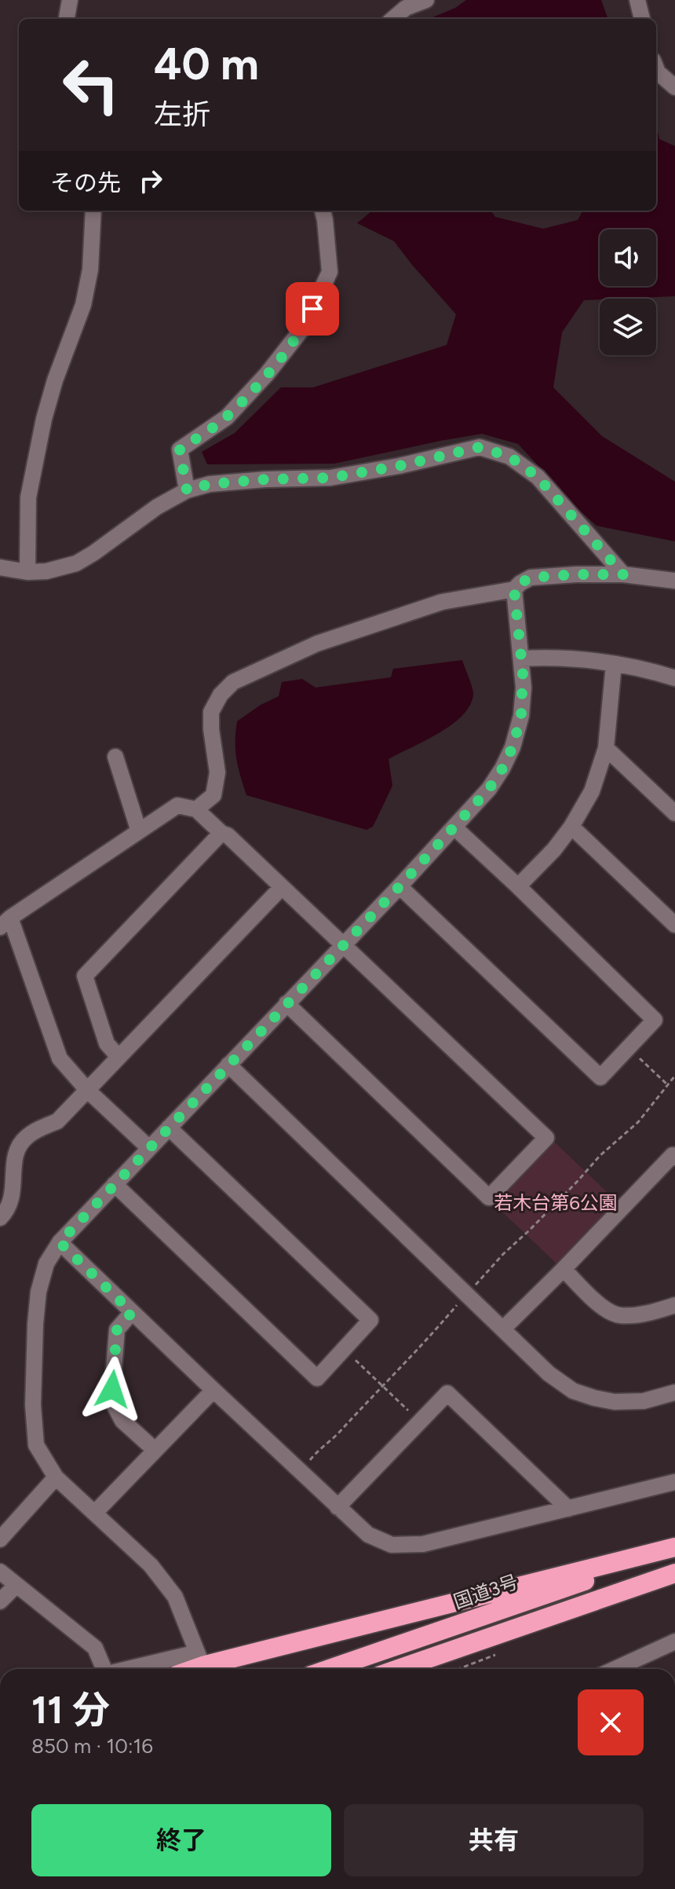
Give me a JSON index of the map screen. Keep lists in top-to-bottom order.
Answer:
{
  "streets": {
    "highway": ["国道3号"]
  },
  "parks": ["若木台第6公園"],
  "page": {
    "turn": ["40 m", "左折"],
    "then": "その先",
    "heading": ["11 分", "850 m · 10:16"],
    "buttons": ["終了", "共有"]
  }
}
